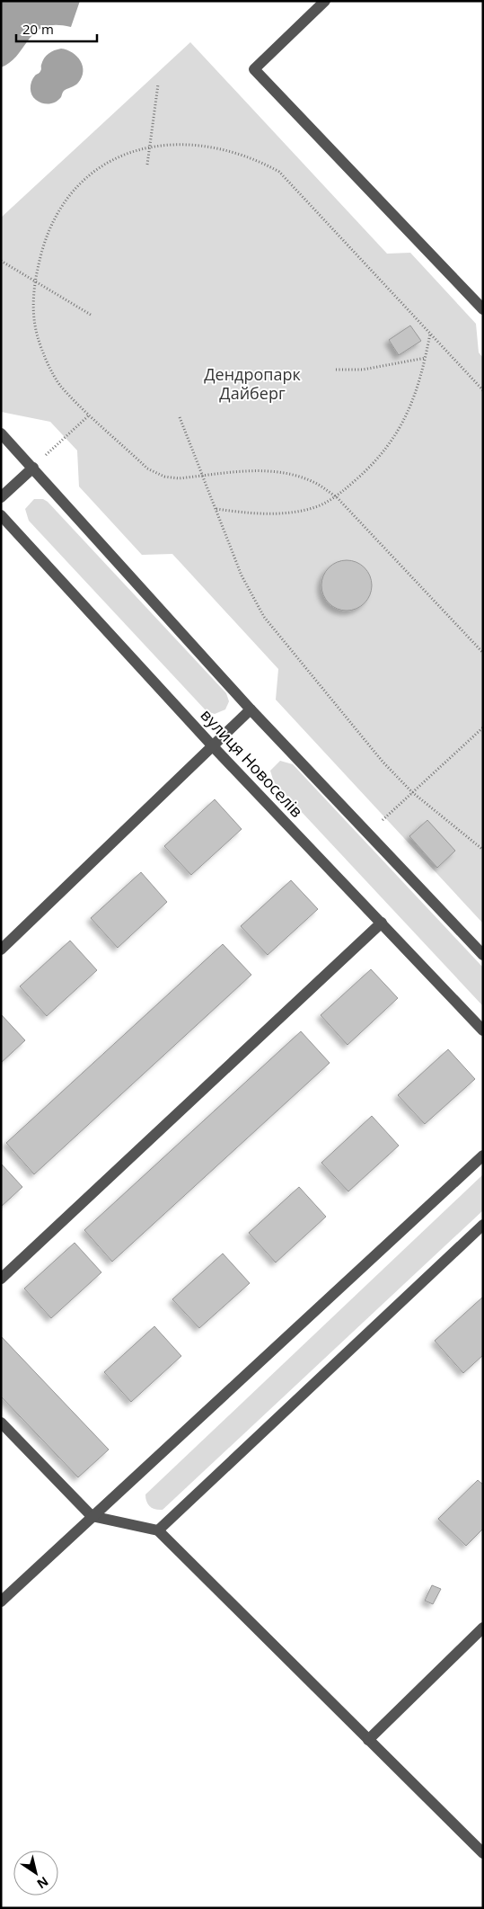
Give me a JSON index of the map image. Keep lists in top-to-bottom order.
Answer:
{
  "streets": {
    "street": ["вулиця Новоселів"]
  },
  "parks": ["Дендропарк Дайберг"],
  "scale_bar": "20 m",
  "north": "bottom right"
}
